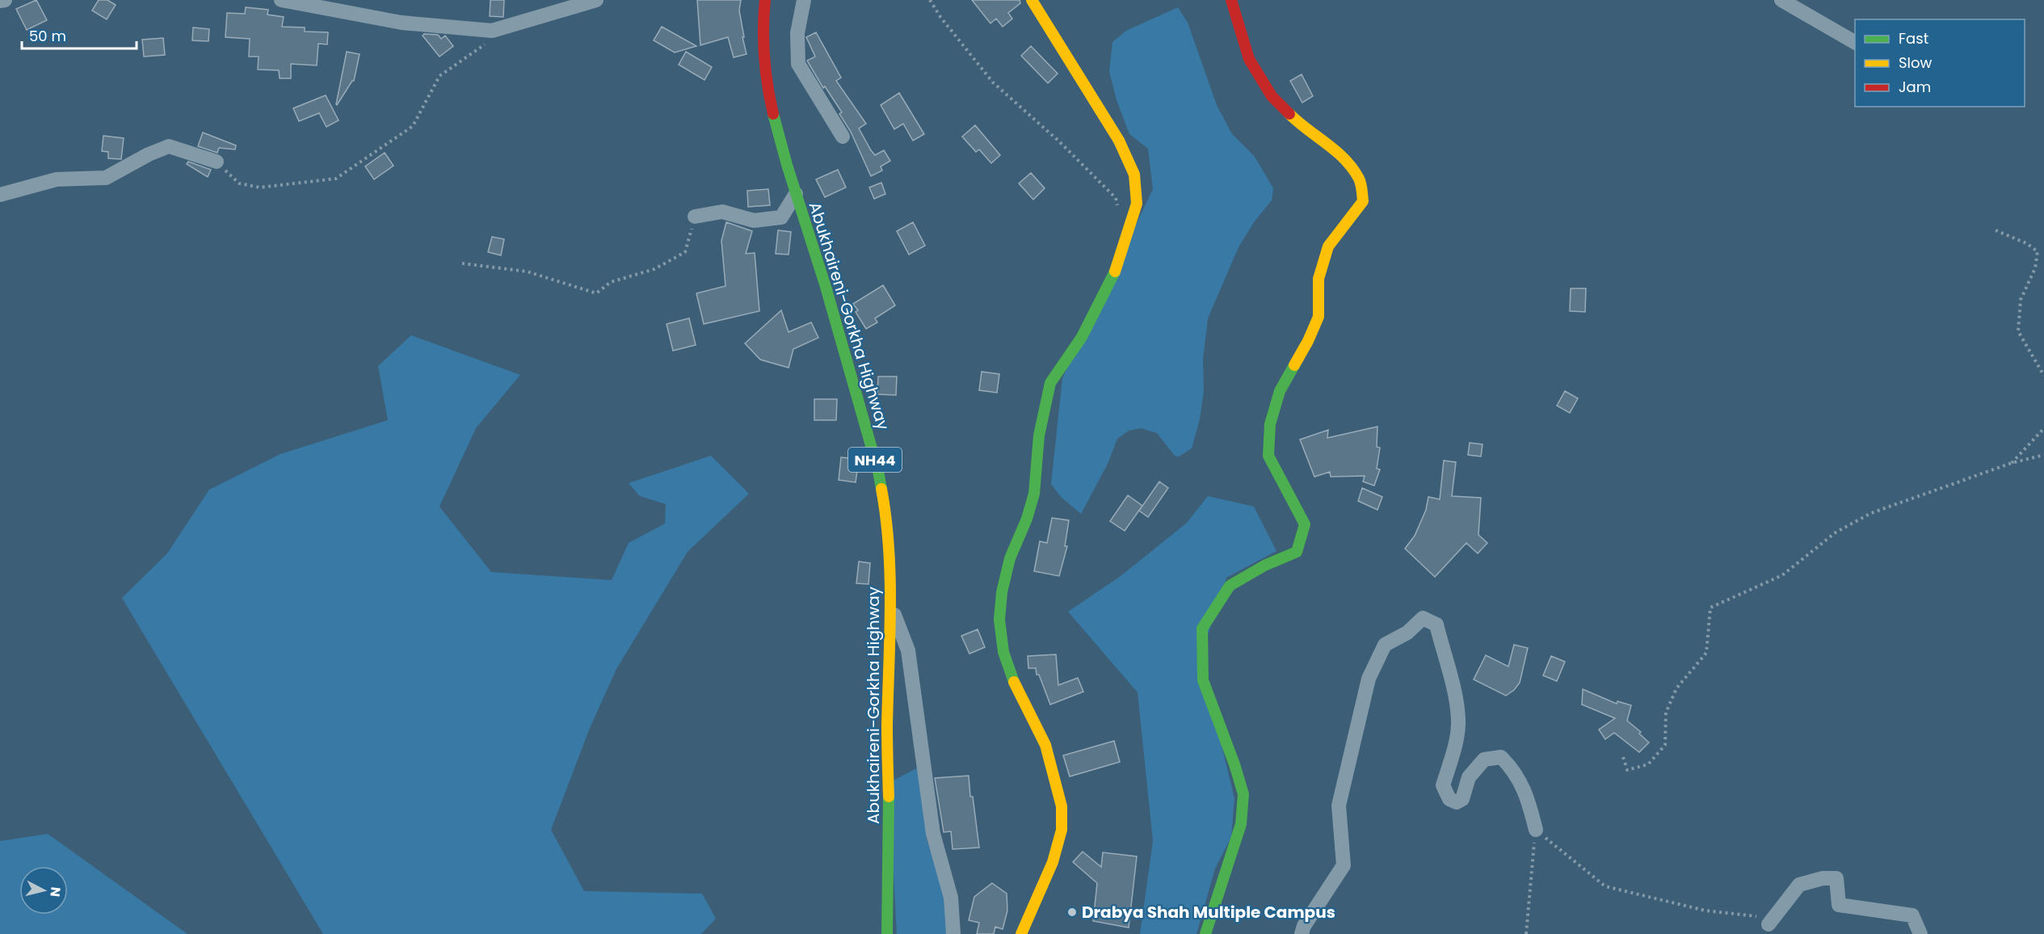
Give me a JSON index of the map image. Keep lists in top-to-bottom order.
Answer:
{
  "streets": {
    "street": ["Abukhaireni-Gorkha Highway", "NH44"]
  },
  "places": ["Drabya Shah Multiple Campus"],
  "legend": ["Fast", "Slow", "Jam"],
  "scale_bar": "50 m",
  "north": "right"
}
